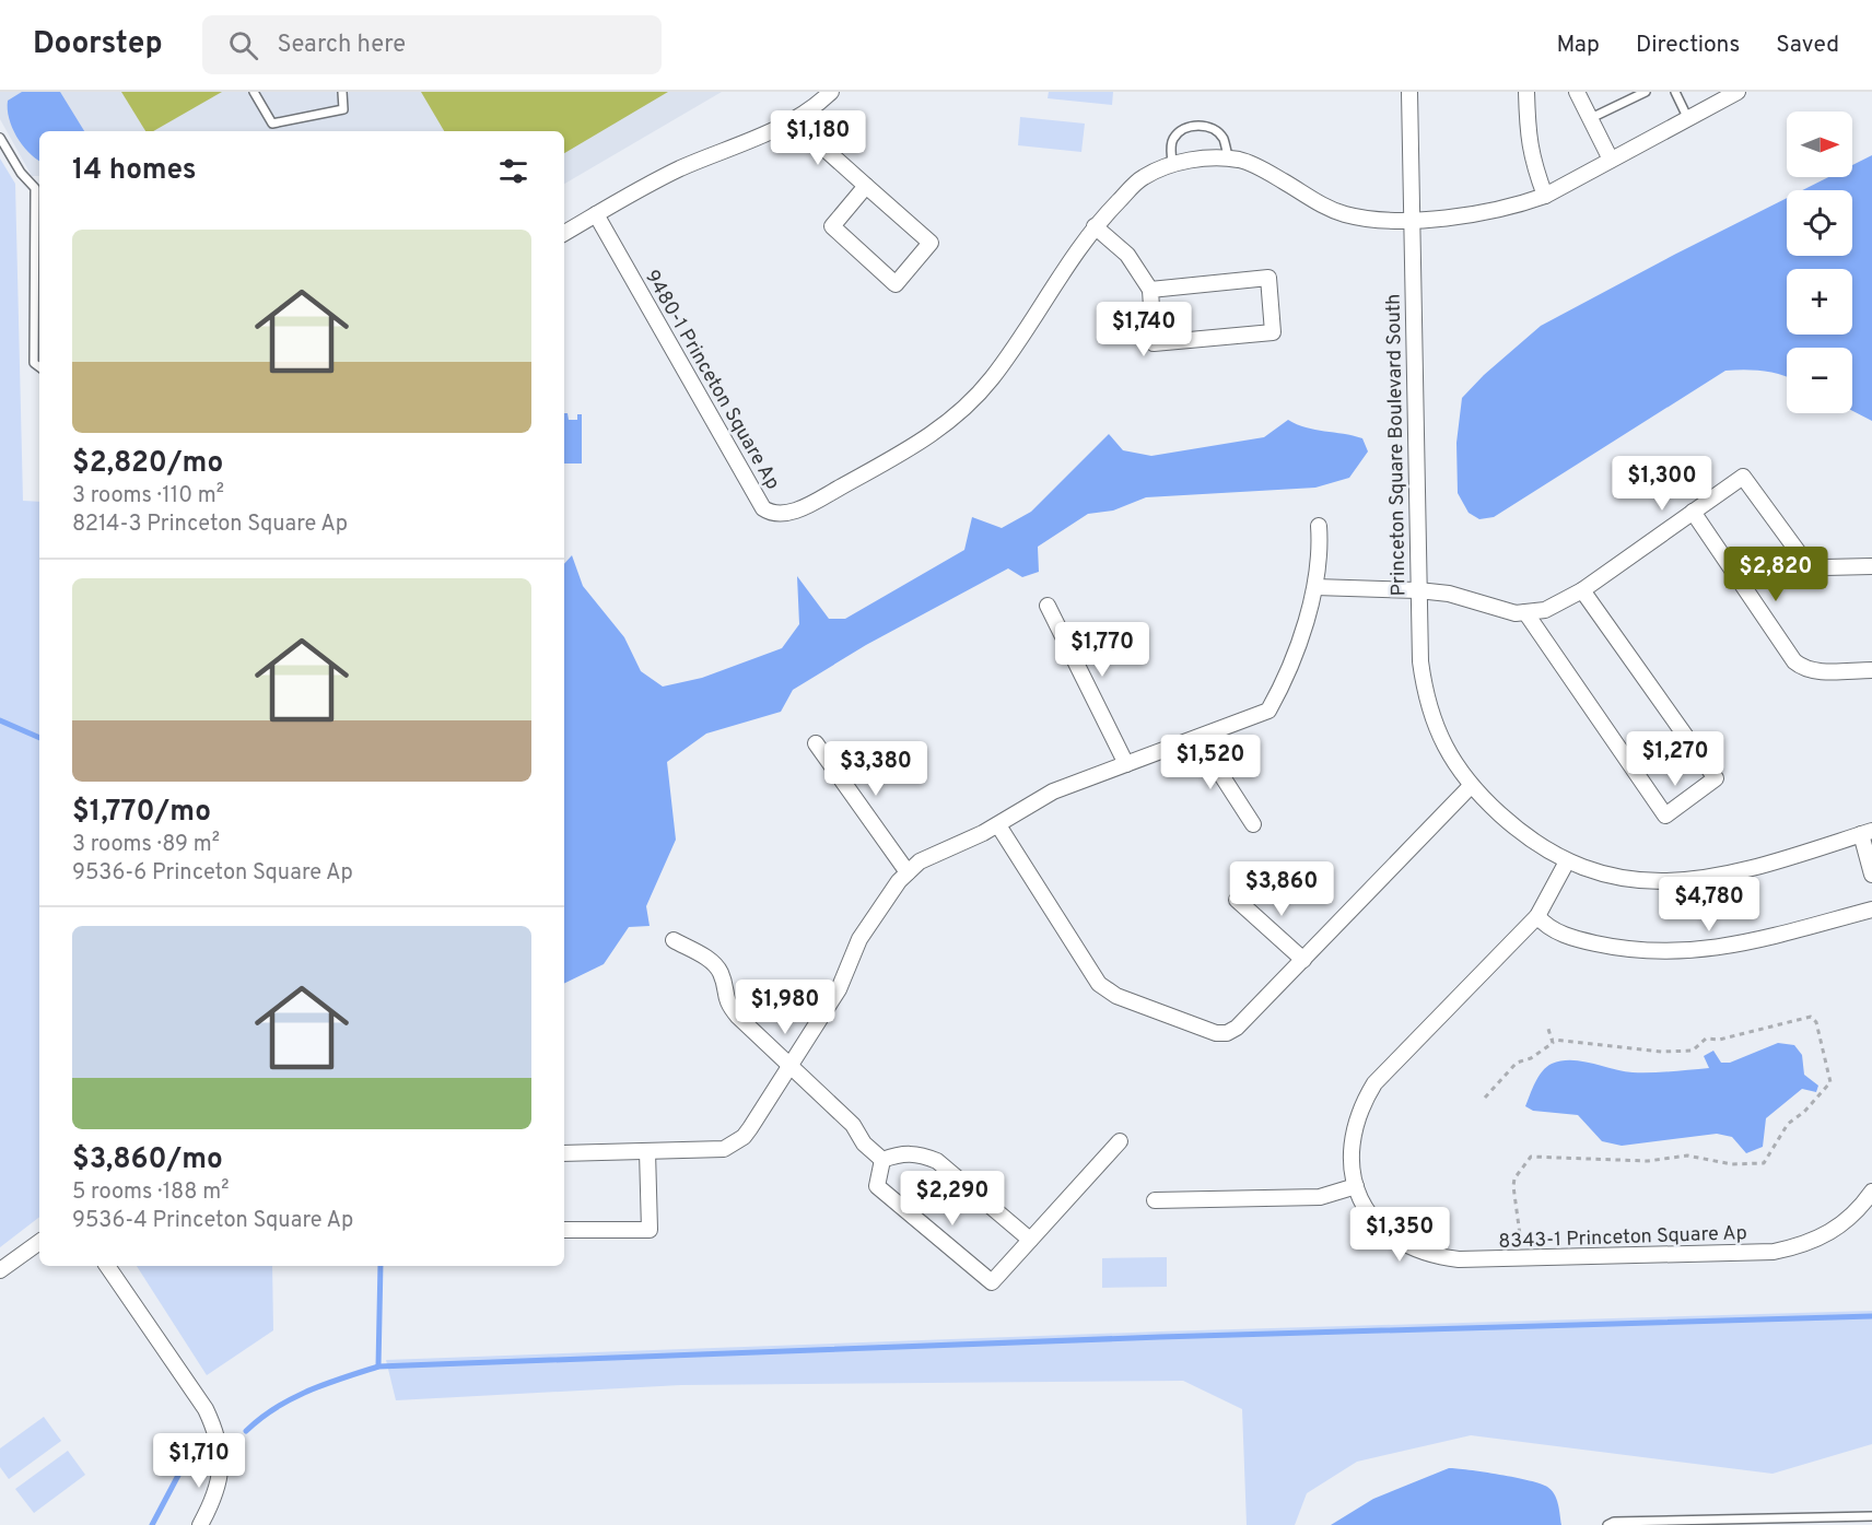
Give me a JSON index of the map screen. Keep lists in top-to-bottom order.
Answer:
{
  "streets": {
    "street": ["9480-1 Princeton Square Ap", "Princeton Square Boulevard South", "8343-1 Princeton Square Ap"]
  },
  "crossings": [
    ["9480-1 Princeton Square Ap", "Princeton Square Boulevard South"],
    ["Princeton Square Boulevard South", "8343-1 Princeton Square Ap"]
  ],
  "north": "right",
  "page": {
    "header": "Doorstep",
    "search": "Search here",
    "nav": ["Map", "Directions", "Saved"],
    "price": [
      "$1,180",
      "$1,740",
      "$1,300",
      "$2,820",
      "$1,770",
      "$1,270",
      "$1,520",
      "$3,380",
      "$3,860",
      "$4,780",
      "$1,980",
      "$2,290",
      "$1,350",
      "$1,710"
    ],
    "map_buttons": ["+", "−"],
    "heading": "14 homes",
    "list": [
      {
        "name": "$2,820/mo",
        "note": "3 rooms · 110 m² · 8214-3 Princeton Square Ap"
      },
      {
        "name": "$1,770/mo",
        "note": "3 rooms · 89 m² · 9536-6 Princeton Square Ap"
      },
      {
        "name": "$3,860/mo",
        "note": "5 rooms · 188 m² · 9536-4 Princeton Square Ap"
      }
    ]
  }
}
